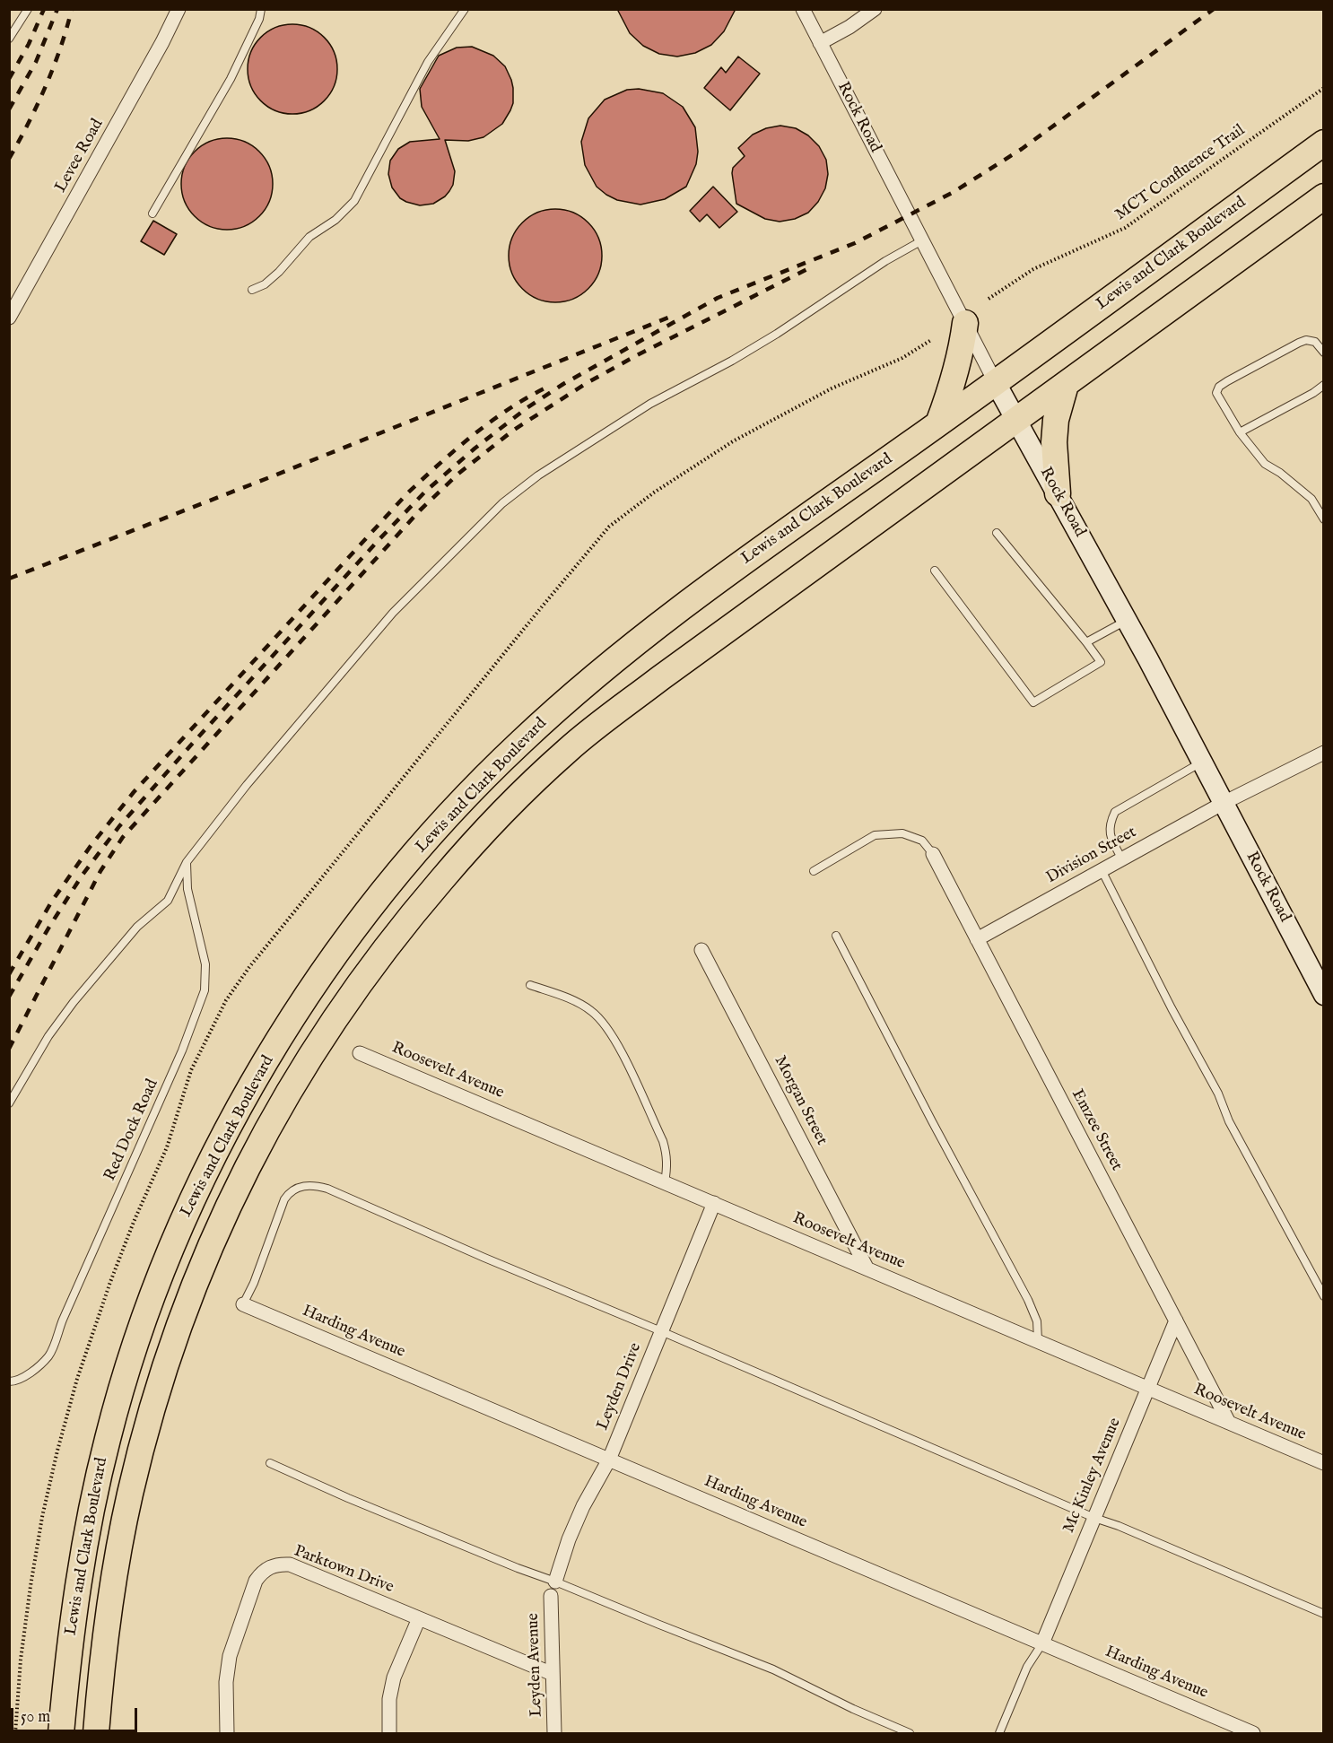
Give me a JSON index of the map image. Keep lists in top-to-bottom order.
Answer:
{
  "streets": {
    "highway": ["Lewis and Clark Boulevard"],
    "main road": ["Rock Road"],
    "street": [
      "Levee Road",
      "Division Street",
      "Roosevelt Avenue",
      "Morgan Street",
      "Emzee Street",
      "Harding Avenue",
      "Leyden Drive",
      "Mc Kinley Avenue",
      "Parktown Drive",
      "Leyden Avenue"
    ],
    "lane": ["Red Dock Road"],
    "path": ["MCT Confluence Trail"]
  },
  "crossings": [
    ["Rock Road", "Lewis and Clark Boulevard"],
    ["Rock Road", "Division Street"],
    ["Division Street", "Emzee Street"],
    ["Roosevelt Avenue", "Morgan Street"],
    ["Roosevelt Avenue", "Emzee Street"],
    ["Roosevelt Avenue", "Leyden Drive"],
    ["Roosevelt Avenue", "Mc Kinley Avenue"],
    ["Emzee Street", "Mc Kinley Avenue"],
    ["Harding Avenue", "Leyden Drive"],
    ["Harding Avenue", "Mc Kinley Avenue"],
    ["Parktown Drive", "Leyden Avenue"]
  ],
  "scale_bar": "50 m"
}
